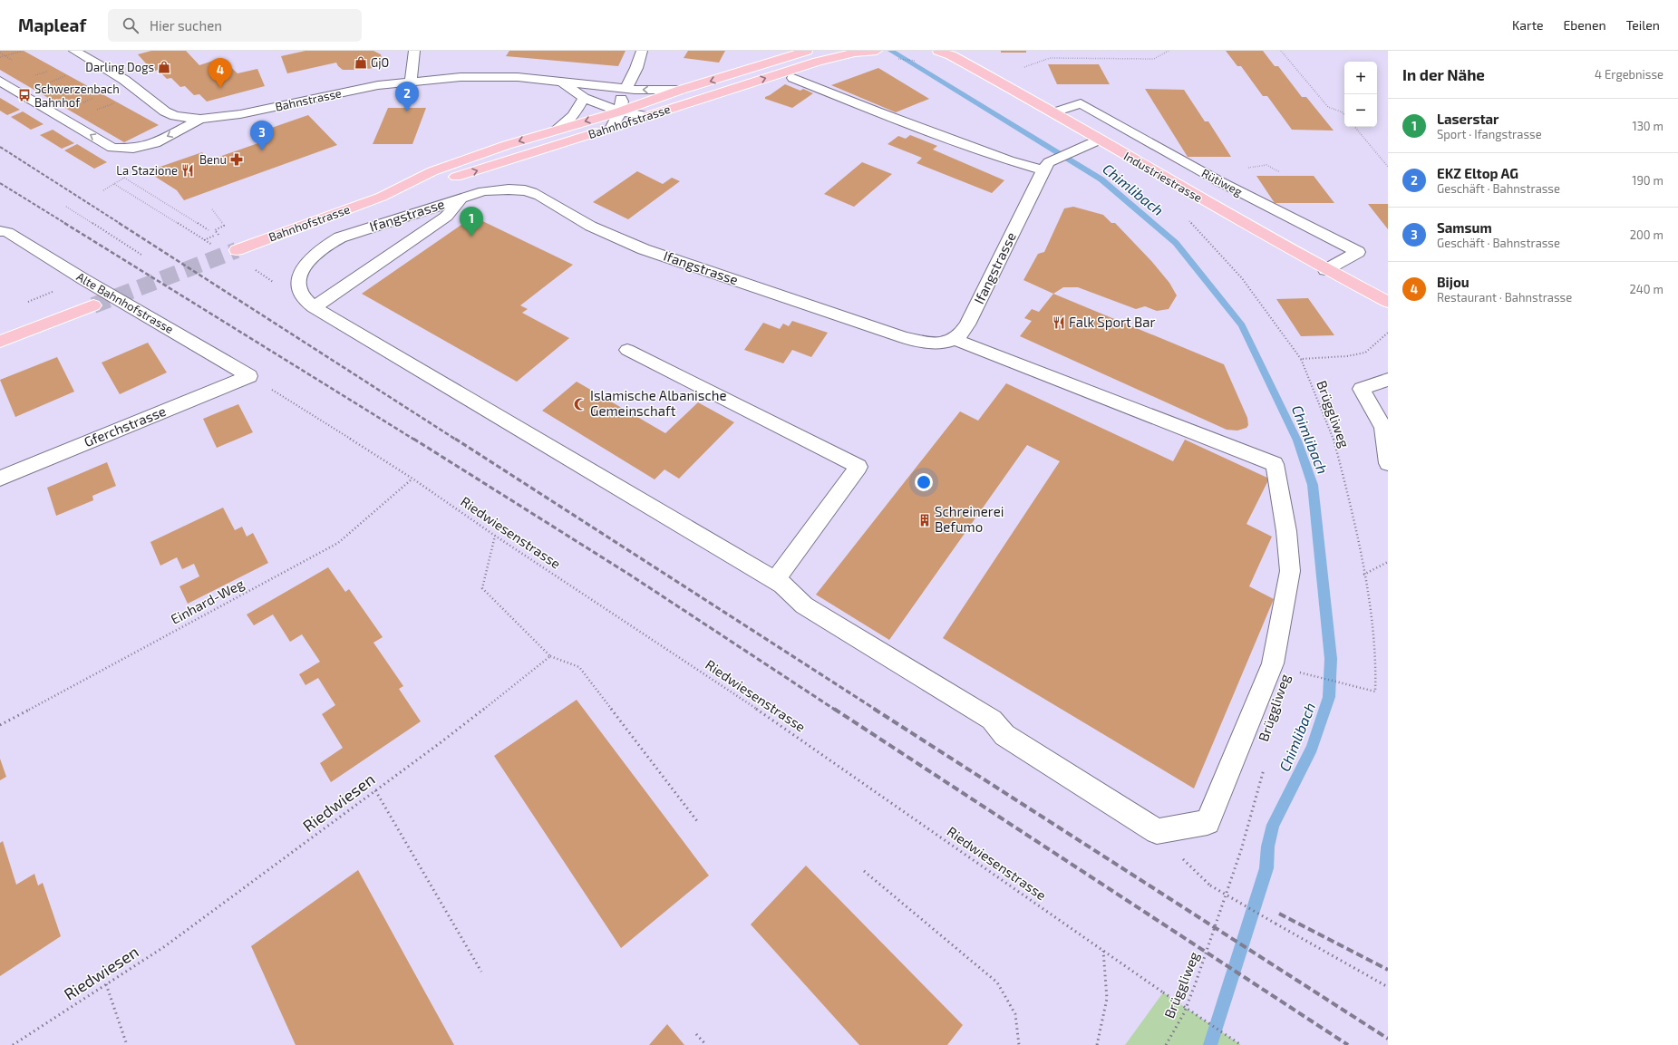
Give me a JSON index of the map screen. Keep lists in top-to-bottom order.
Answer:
{
  "streets": {
    "main road": ["Bahnhofstrasse", "Industriestrasse"],
    "street": [
      "Bahnstrasse",
      "Rütiweg",
      "Ifangstrasse",
      "Alte Bahnhofstrasse",
      "Gferchstrasse"
    ],
    "path": [
      "Brüggliweg",
      "Riedwiesenstrasse",
      "Einhard-Weg",
      "Riedwiesen"
    ]
  },
  "crossings": [
    ["Bahnstrasse", "Bahnhofstrasse"],
    ["Industriestrasse", "Rütiweg"],
    ["Alte Bahnhofstrasse", "Gferchstrasse"],
    ["Alte Bahnhofstrasse", "Riedwiesenstrasse"],
    ["Gferchstrasse", "Riedwiesenstrasse"],
    ["Riedwiesenstrasse", "Einhard-Weg"]
  ],
  "water": ["Chimlibach"],
  "places": {
    "shop": ["GjO", "Darling Dogs"],
    "bus stop": ["Schwerzenbach Bahnhof"],
    "pharmacy": ["Benu"],
    "restaurant": ["La Stazione", "Falk Sport Bar"],
    "mosque": ["Islamische Albanische Gemeinschaft"],
    "building": ["Schreinerei Befumo"]
  },
  "page": {
    "header": "Mapleaf",
    "search": "Hier suchen",
    "nav": ["Karte", "Ebenen", "Teilen"],
    "heading": ["In der Nähe", "4 Ergebnisse"],
    "pins": [
      "4",
      "2",
      "3",
      "1"
    ],
    "map_buttons": ["+", "−"],
    "list": [
      {
        "mark": "1",
        "name": "Laserstar",
        "note": "Sport · Ifangstrasse",
        "value": "130 m"
      },
      {
        "mark": "2",
        "name": "EKZ Eltop AG",
        "note": "Geschäft · Bahnstrasse",
        "value": "190 m"
      },
      {
        "mark": "3",
        "name": "Samsum",
        "note": "Geschäft · Bahnstrasse",
        "value": "200 m"
      },
      {
        "mark": "4",
        "name": "Bijou",
        "note": "Restaurant · Bahnstrasse",
        "value": "240 m"
      }
    ]
  }
}
